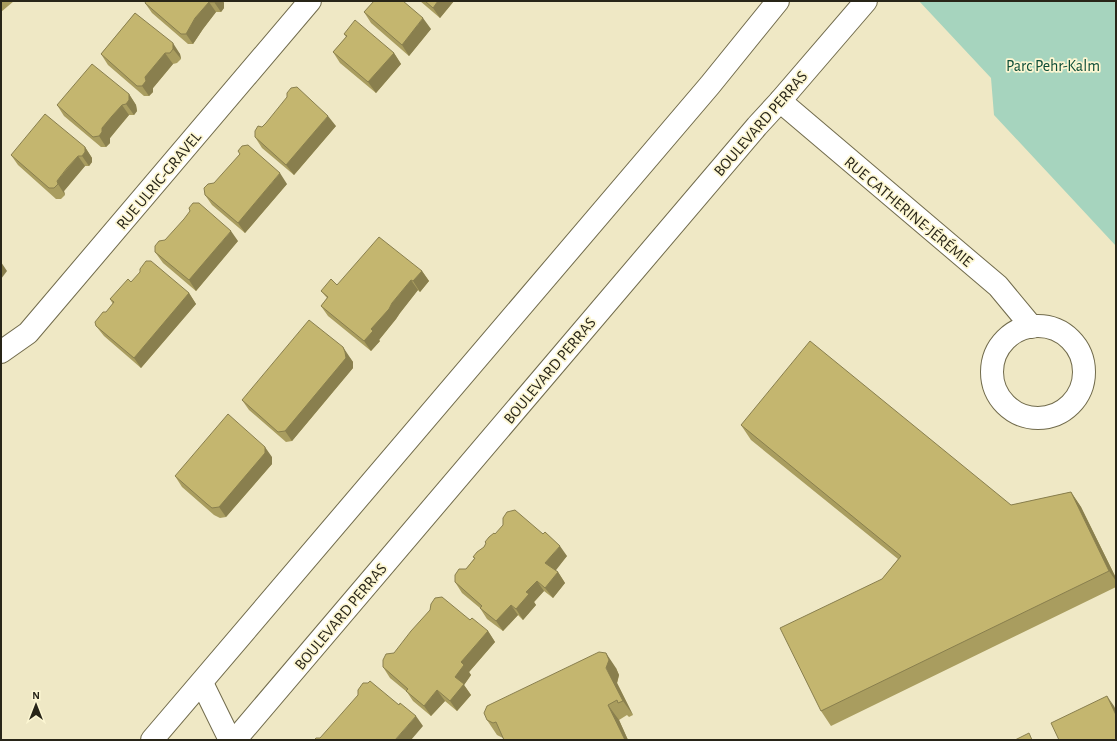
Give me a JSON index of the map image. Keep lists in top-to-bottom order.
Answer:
{
  "streets": {
    "main road": ["BOULEVARD PERRAS", "RUE ULRIC-GRAVEL", "RUE CATHERINE-JÉRÉMIE"]
  },
  "crossings": [
    ["BOULEVARD PERRAS", "RUE CATHERINE-JÉRÉMIE"]
  ],
  "parks": ["Parc Pehr-Kalm"],
  "north": "top"
}
